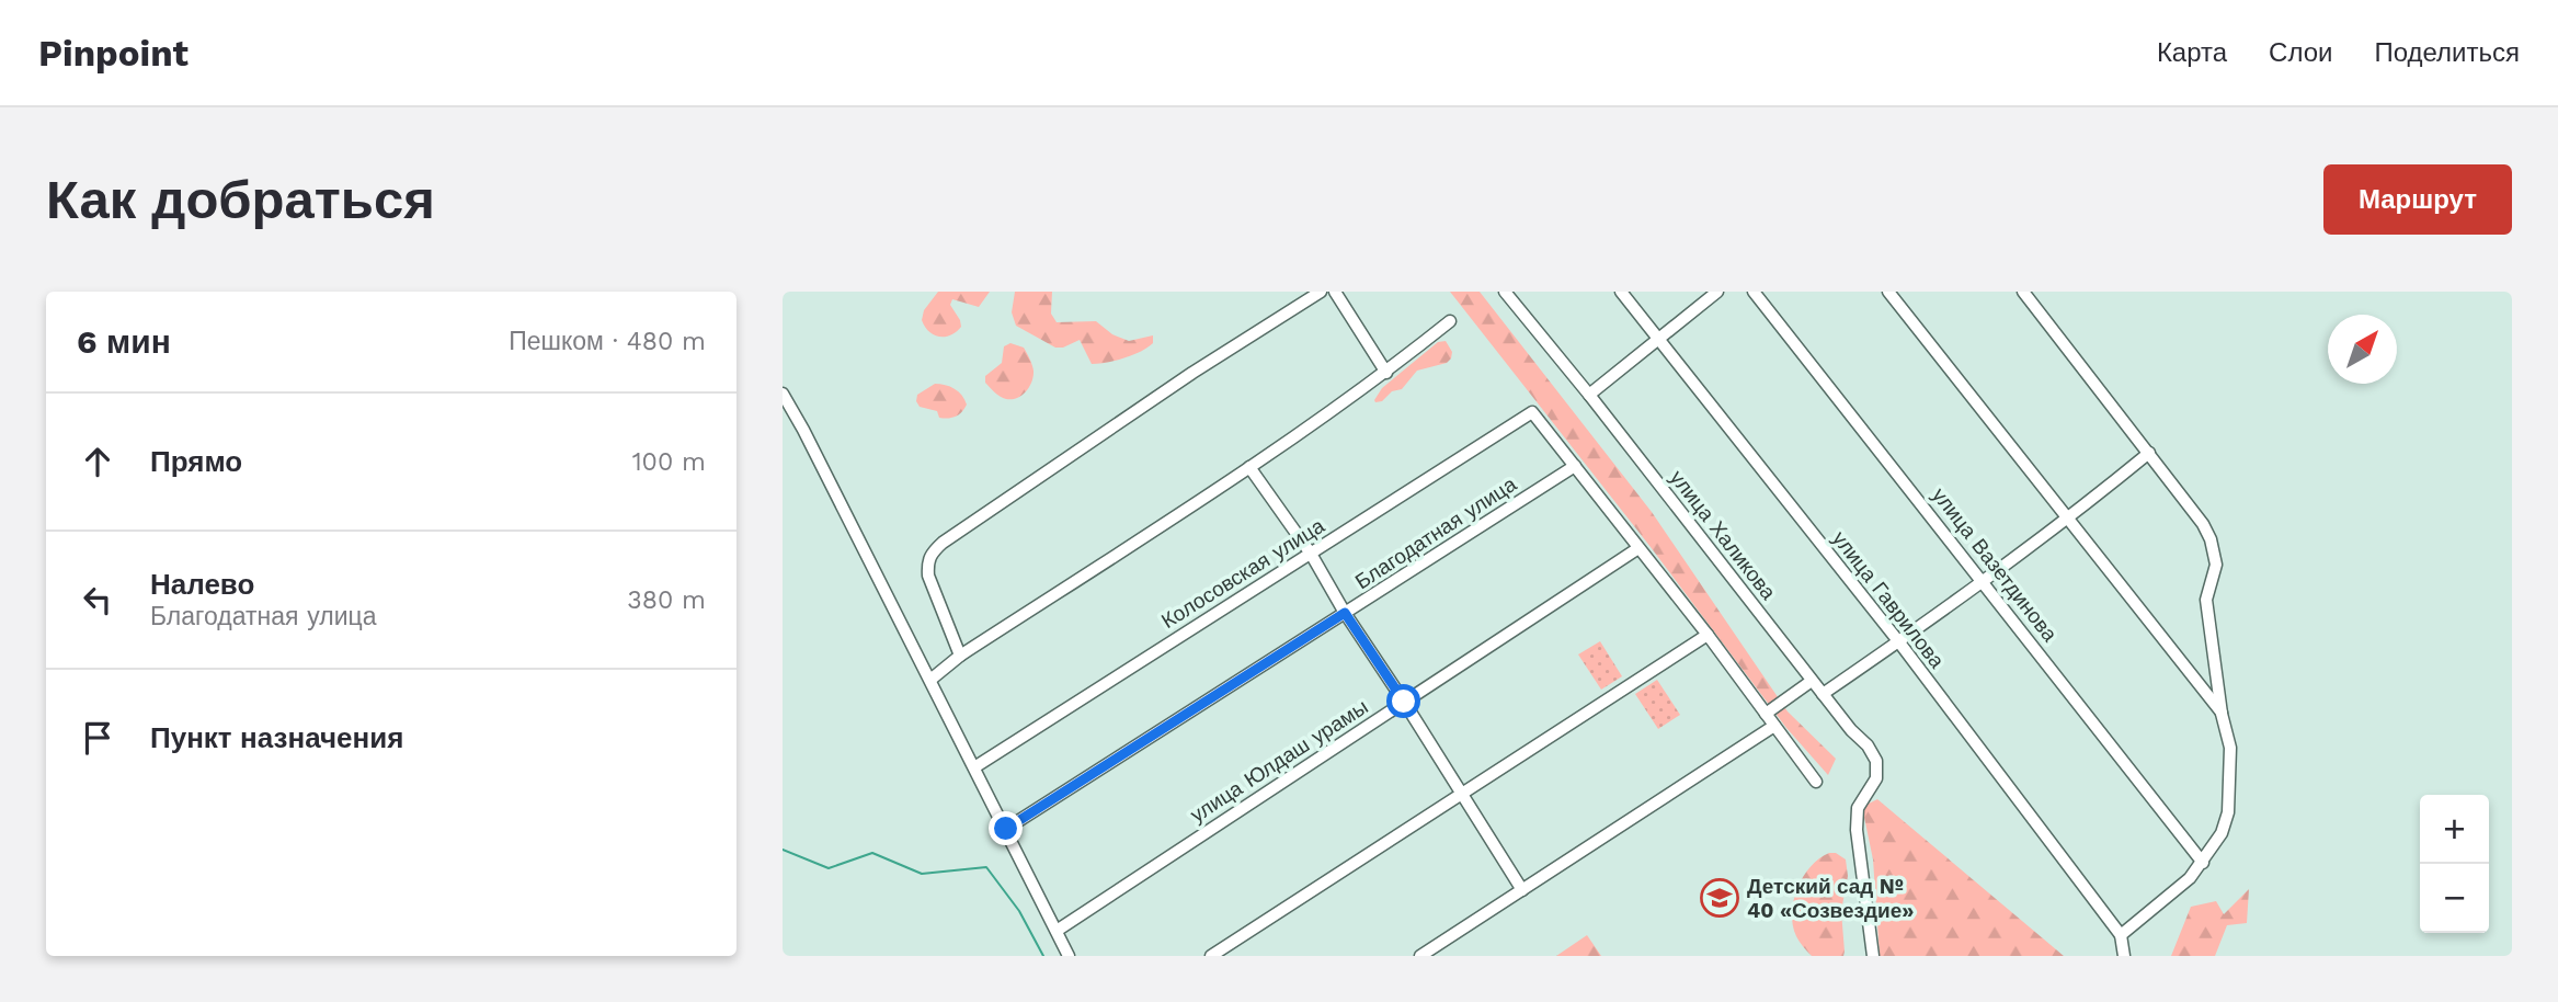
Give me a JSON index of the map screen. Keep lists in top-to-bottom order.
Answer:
{
  "streets": {
    "street": [
      "Благодатная улица",
      "улица Халикова",
      "улица Вазетдинова",
      "Колосовская улица",
      "улица Гаврилова",
      "улица Юлдаш урамы"
    ]
  },
  "crossings": [
    ["Благодатная улица", "Колосовская улица"]
  ],
  "places": {
    "school or university": ["Детский сад № 40 «Созвездие»"]
  },
  "north": "top right",
  "page": {
    "header": "Pinpoint",
    "nav": ["Карта", "Слои", "Поделиться"],
    "buttons": "Маршрут",
    "title": "Как добраться",
    "heading": ["6 мин", "Пешком · 480 m"],
    "list": [
      ["Прямо", "100 m"],
      ["Налево", "Благодатная улица", "380 m"],
      "Пункт назначения"
    ],
    "map_buttons": ["+", "−"]
  }
}
